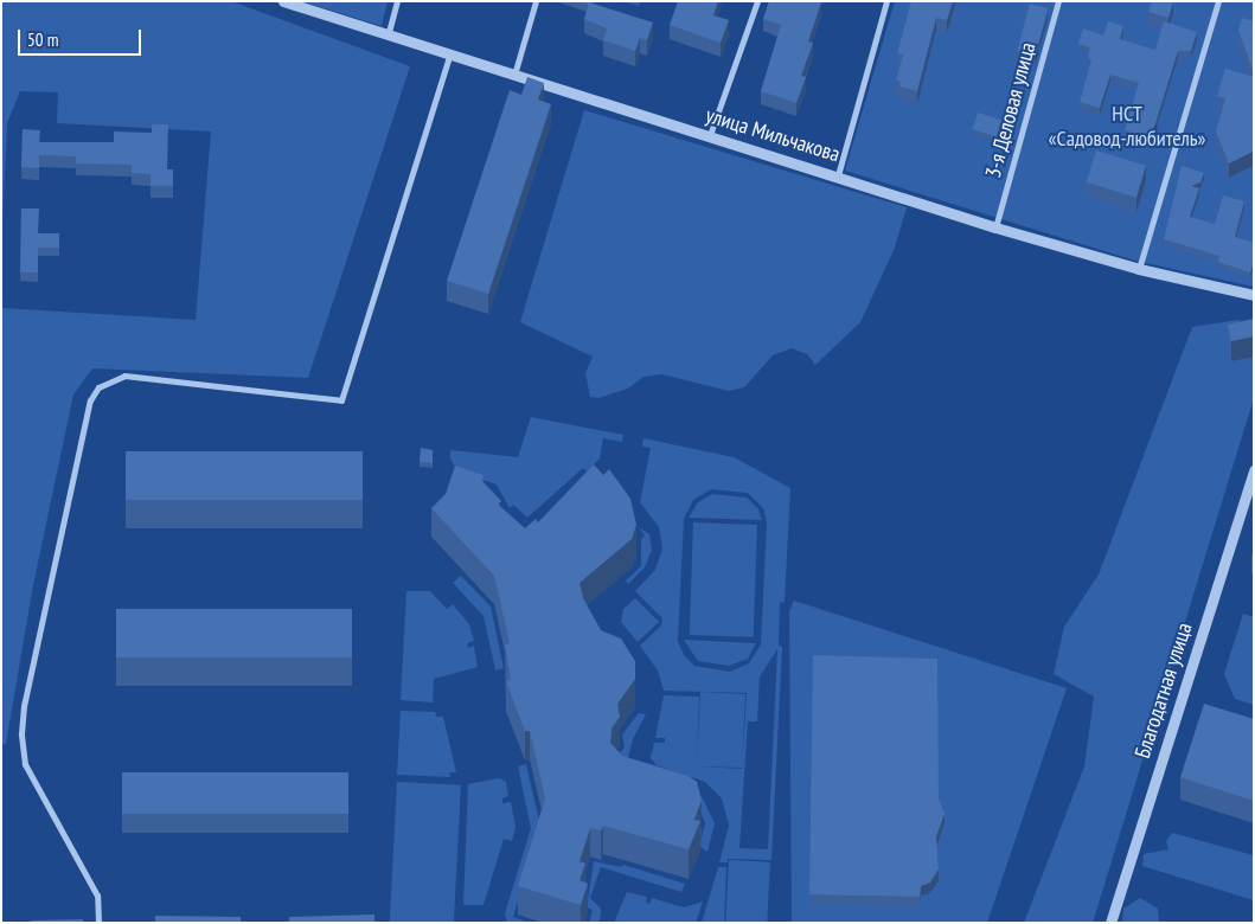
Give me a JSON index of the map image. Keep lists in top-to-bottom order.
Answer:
{
  "streets": {
    "street": ["3-я Деловая улица", "улица Мильчакова", "Благодатная улица"]
  },
  "crossings": [
    ["3-я Деловая улица", "улица Мильчакова"]
  ],
  "parks": ["НСТ «Садовод-любитель»"],
  "scale_bar": "50 m"
}
